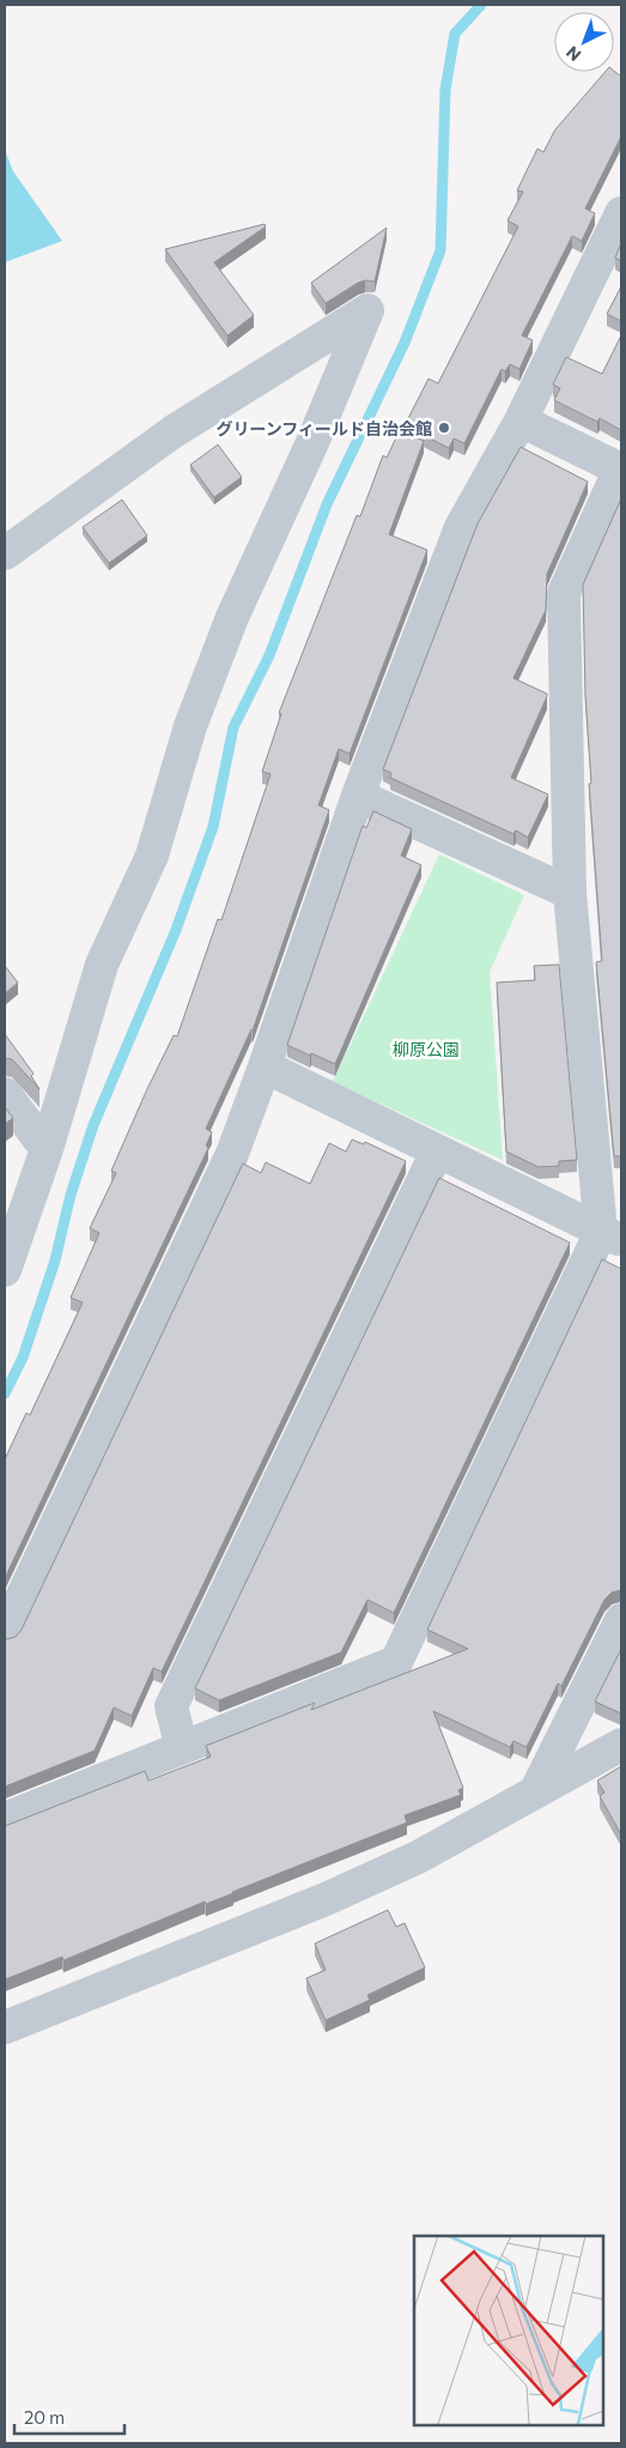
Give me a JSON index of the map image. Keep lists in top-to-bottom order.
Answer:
{
  "parks": ["柳原公園"],
  "places": ["グリーンフィールド自治会館"],
  "scale_bar": "20 m",
  "north": "bottom left"
}
